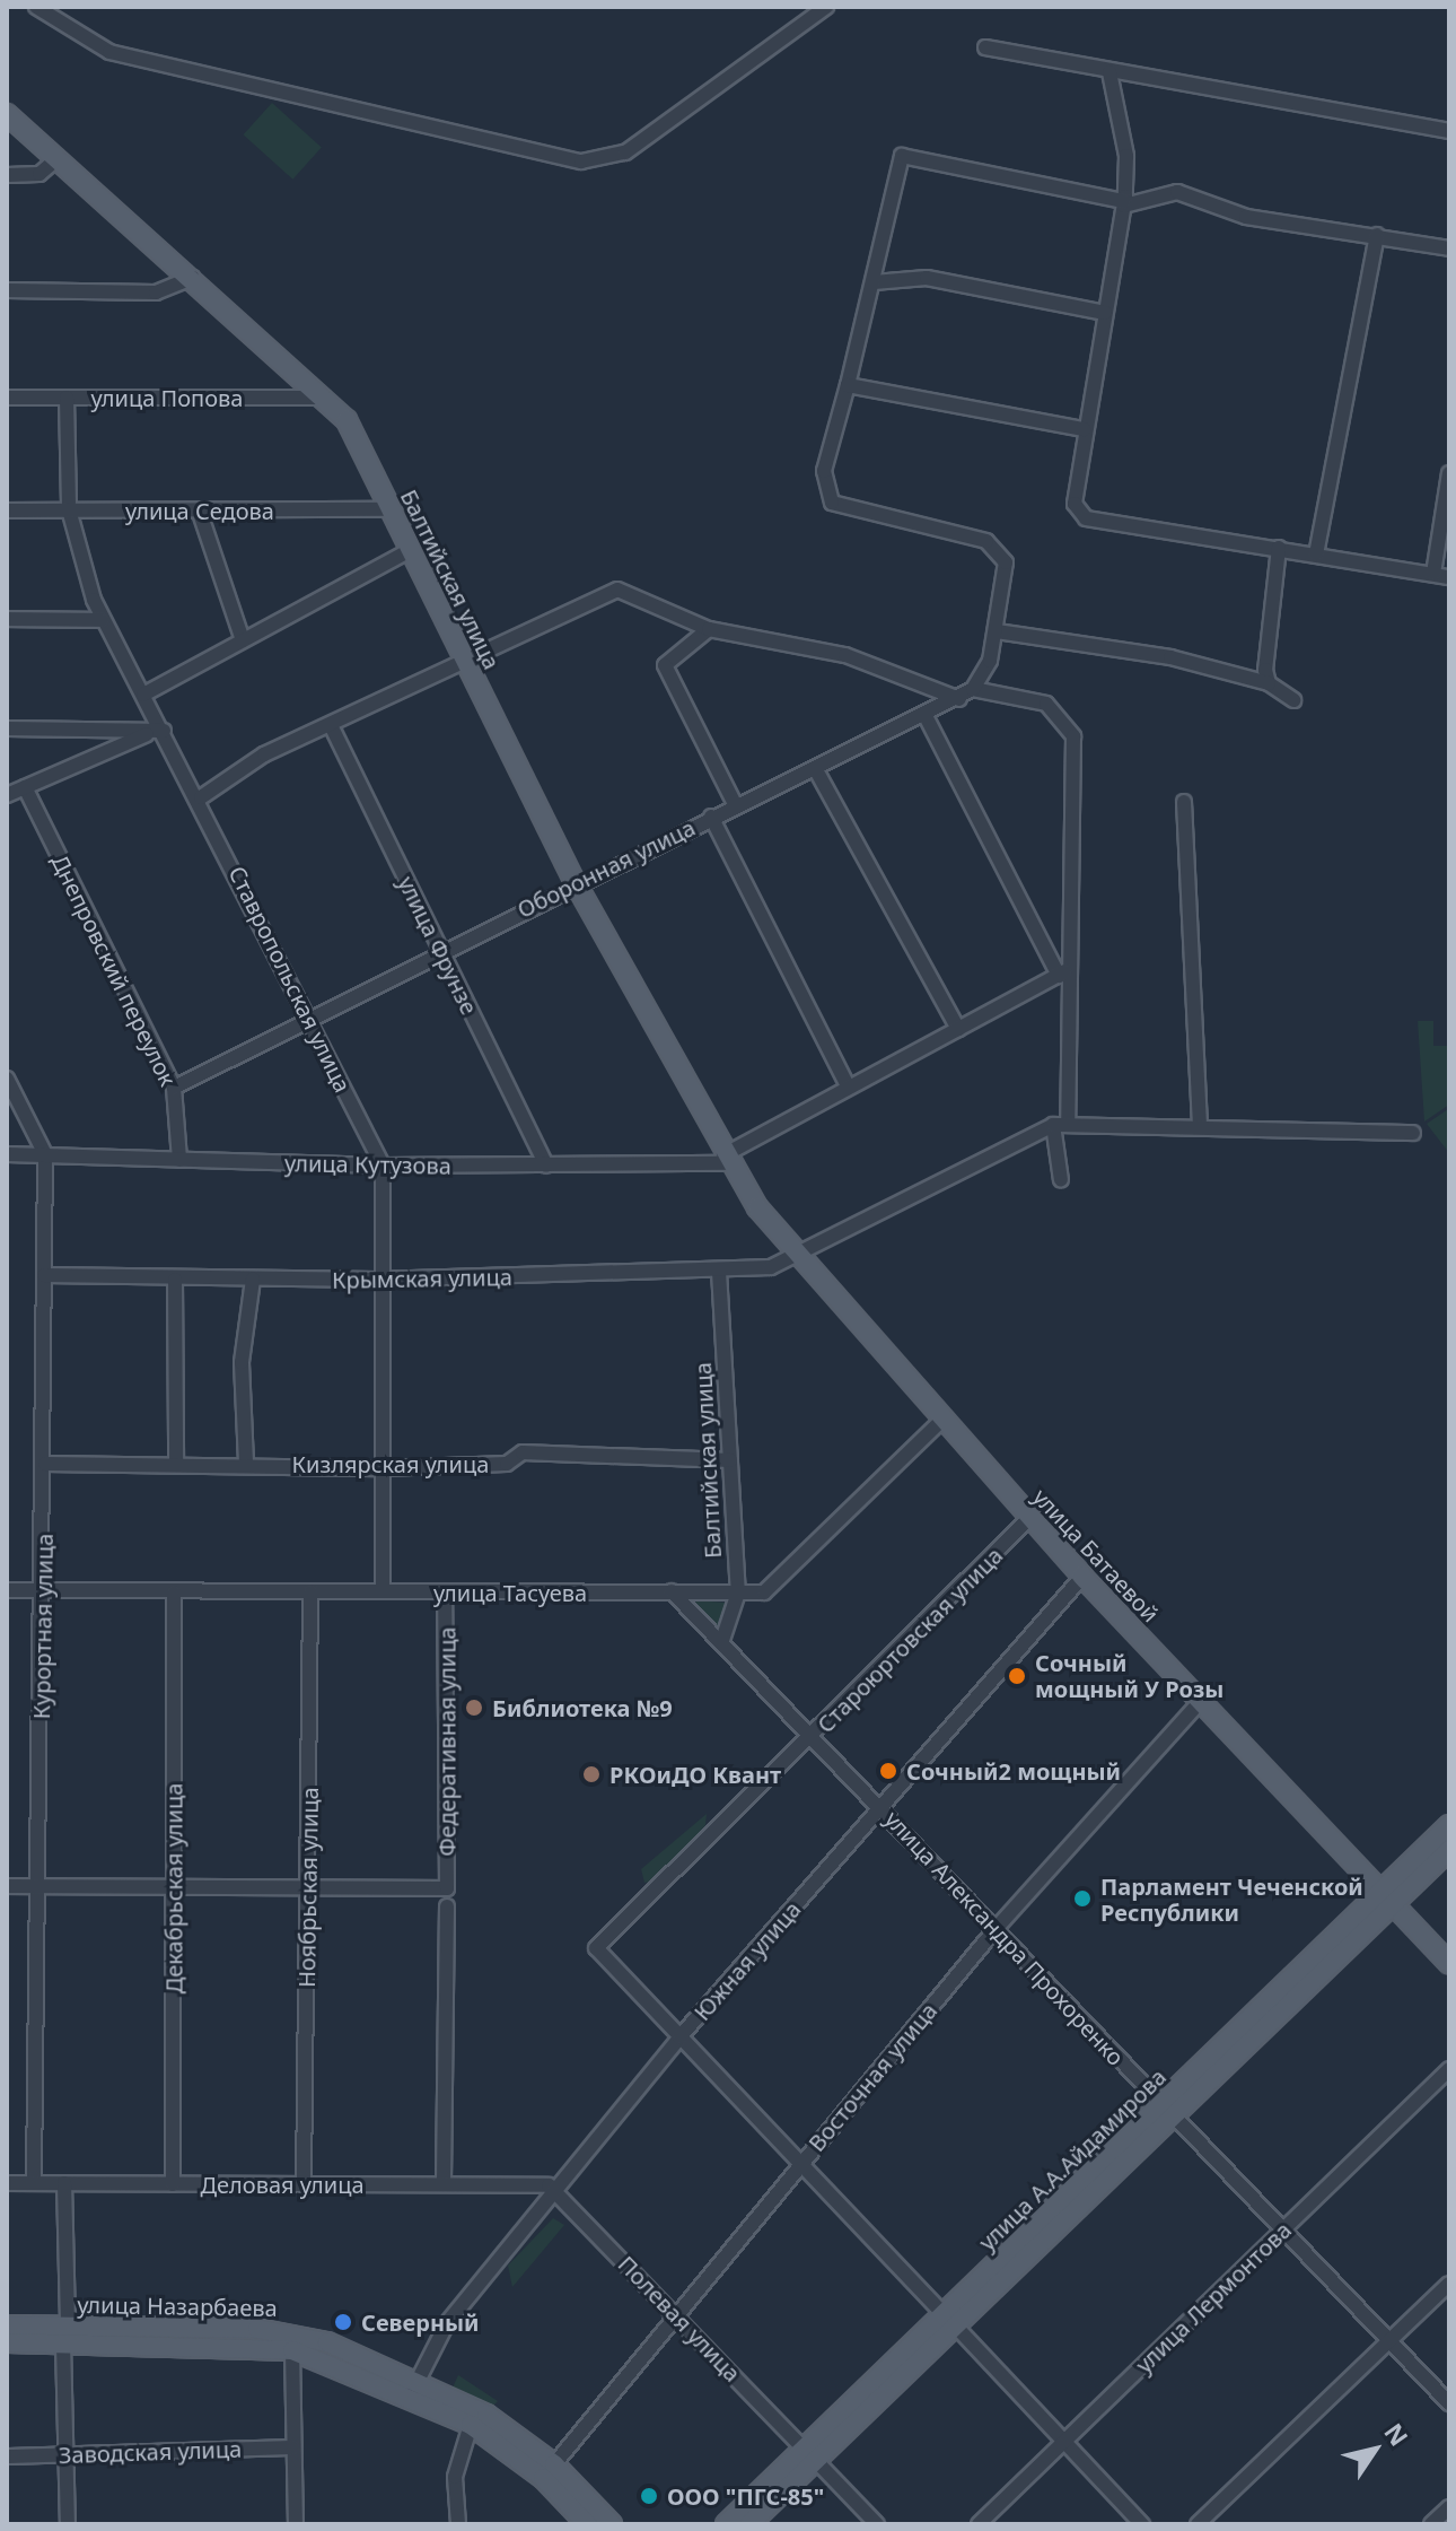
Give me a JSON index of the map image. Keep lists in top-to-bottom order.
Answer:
{
  "streets": {
    "main road": [
      "Балтийская улица",
      "улица Батаевой",
      "улица А.А.Айдамирова",
      "улица Назарбаева"
    ],
    "street": [
      "улица Попова",
      "улица Седова",
      "Оборонная улица",
      "улица Фрунзе",
      "Днепровский переулок",
      "Ставропольская улица",
      "улица Кутузова",
      "Крымская улица",
      "Кизлярская улица",
      "улица Тасуева",
      "Курортная улица",
      "Староюртовская улица",
      "Федеративная улица",
      "Ноябрьская улица",
      "Декабрьская улица",
      "улица Александра Прохоренко",
      "Южная улица",
      "Восточная улица",
      "Деловая улица",
      "улица Лермонтова",
      "Полевая улица",
      "Заводская улица"
    ]
  },
  "crossings": [
    ["улица Попова", "Балтийская улица"],
    ["улица Попова", "Ставропольская улица"],
    ["улица Седова", "Балтийская улица"],
    ["улица Седова", "Ставропольская улица"],
    ["Балтийская улица", "Оборонная улица"],
    ["Балтийская улица", "улица Кутузова"],
    ["Балтийская улица", "Крымская улица"],
    ["Балтийская улица", "Кизлярская улица"],
    ["Балтийская улица", "улица Батаевой"],
    ["Балтийская улица", "улица Тасуева"],
    ["Балтийская улица", "улица Александра Прохоренко"],
    ["Оборонная улица", "улица Фрунзе"],
    ["Оборонная улица", "Днепровский переулок"],
    ["Оборонная улица", "Ставропольская улица"],
    ["улица Фрунзе", "улица Кутузова"],
    ["Днепровский переулок", "улица Кутузова"],
    ["Ставропольская улица", "улица Кутузова"],
    ["Ставропольская улица", "Крымская улица"],
    ["Ставропольская улица", "Кизлярская улица"],
    ["Ставропольская улица", "улица Тасуева"],
    ["улица Кутузова", "улица Батаевой"],
    ["улица Кутузова", "Курортная улица"],
    ["Крымская улица", "улица Батаевой"],
    ["Крымская улица", "Курортная улица"],
    ["Кизлярская улица", "Курортная улица"],
    ["улица Батаевой", "улица Тасуева"],
    ["улица Батаевой", "Староюртовская улица"],
    ["улица Батаевой", "Южная улица"],
    ["улица Батаевой", "Восточная улица"],
    ["улица Батаевой", "улица А.А.Айдамирова"],
    ["улица Тасуева", "Курортная улица"],
    ["улица Тасуева", "Федеративная улица"],
    ["улица Тасуева", "Ноябрьская улица"],
    ["улица Тасуева", "Декабрьская улица"],
    ["улица Тасуева", "улица Александра Прохоренко"],
    ["Курортная улица", "Деловая улица"],
    ["Староюртовская улица", "улица Александра Прохоренко"],
    ["Староюртовская улица", "Южная улица"],
    ["Федеративная улица", "Ноябрьская улица"],
    ["Ноябрьская улица", "Деловая улица"],
    ["Декабрьская улица", "Деловая улица"],
    ["улица Александра Прохоренко", "Южная улица"],
    ["улица Александра Прохоренко", "Восточная улица"],
    ["улица Александра Прохоренко", "улица А.А.Айдамирова"],
    ["улица Александра Прохоренко", "улица Лермонтова"],
    ["Южная улица", "Деловая улица"],
    ["Южная улица", "улица Назарбаева"],
    ["Южная улица", "Полевая улица"],
    ["Восточная улица", "улица Назарбаева"],
    ["Восточная улица", "Полевая улица"],
    ["улица А.А.Айдамирова", "Полевая улица"],
    ["Деловая улица", "Полевая улица"]
  ],
  "places": [
    "Сочный мощный У Розы",
    "Библиотека №9",
    "Сочный2 мощный",
    "РКОиДО Квант",
    "Парламент Чеченской Республики",
    "Северный",
    "ООО \"ПГС-85\""
  ],
  "north": "top right"
}
